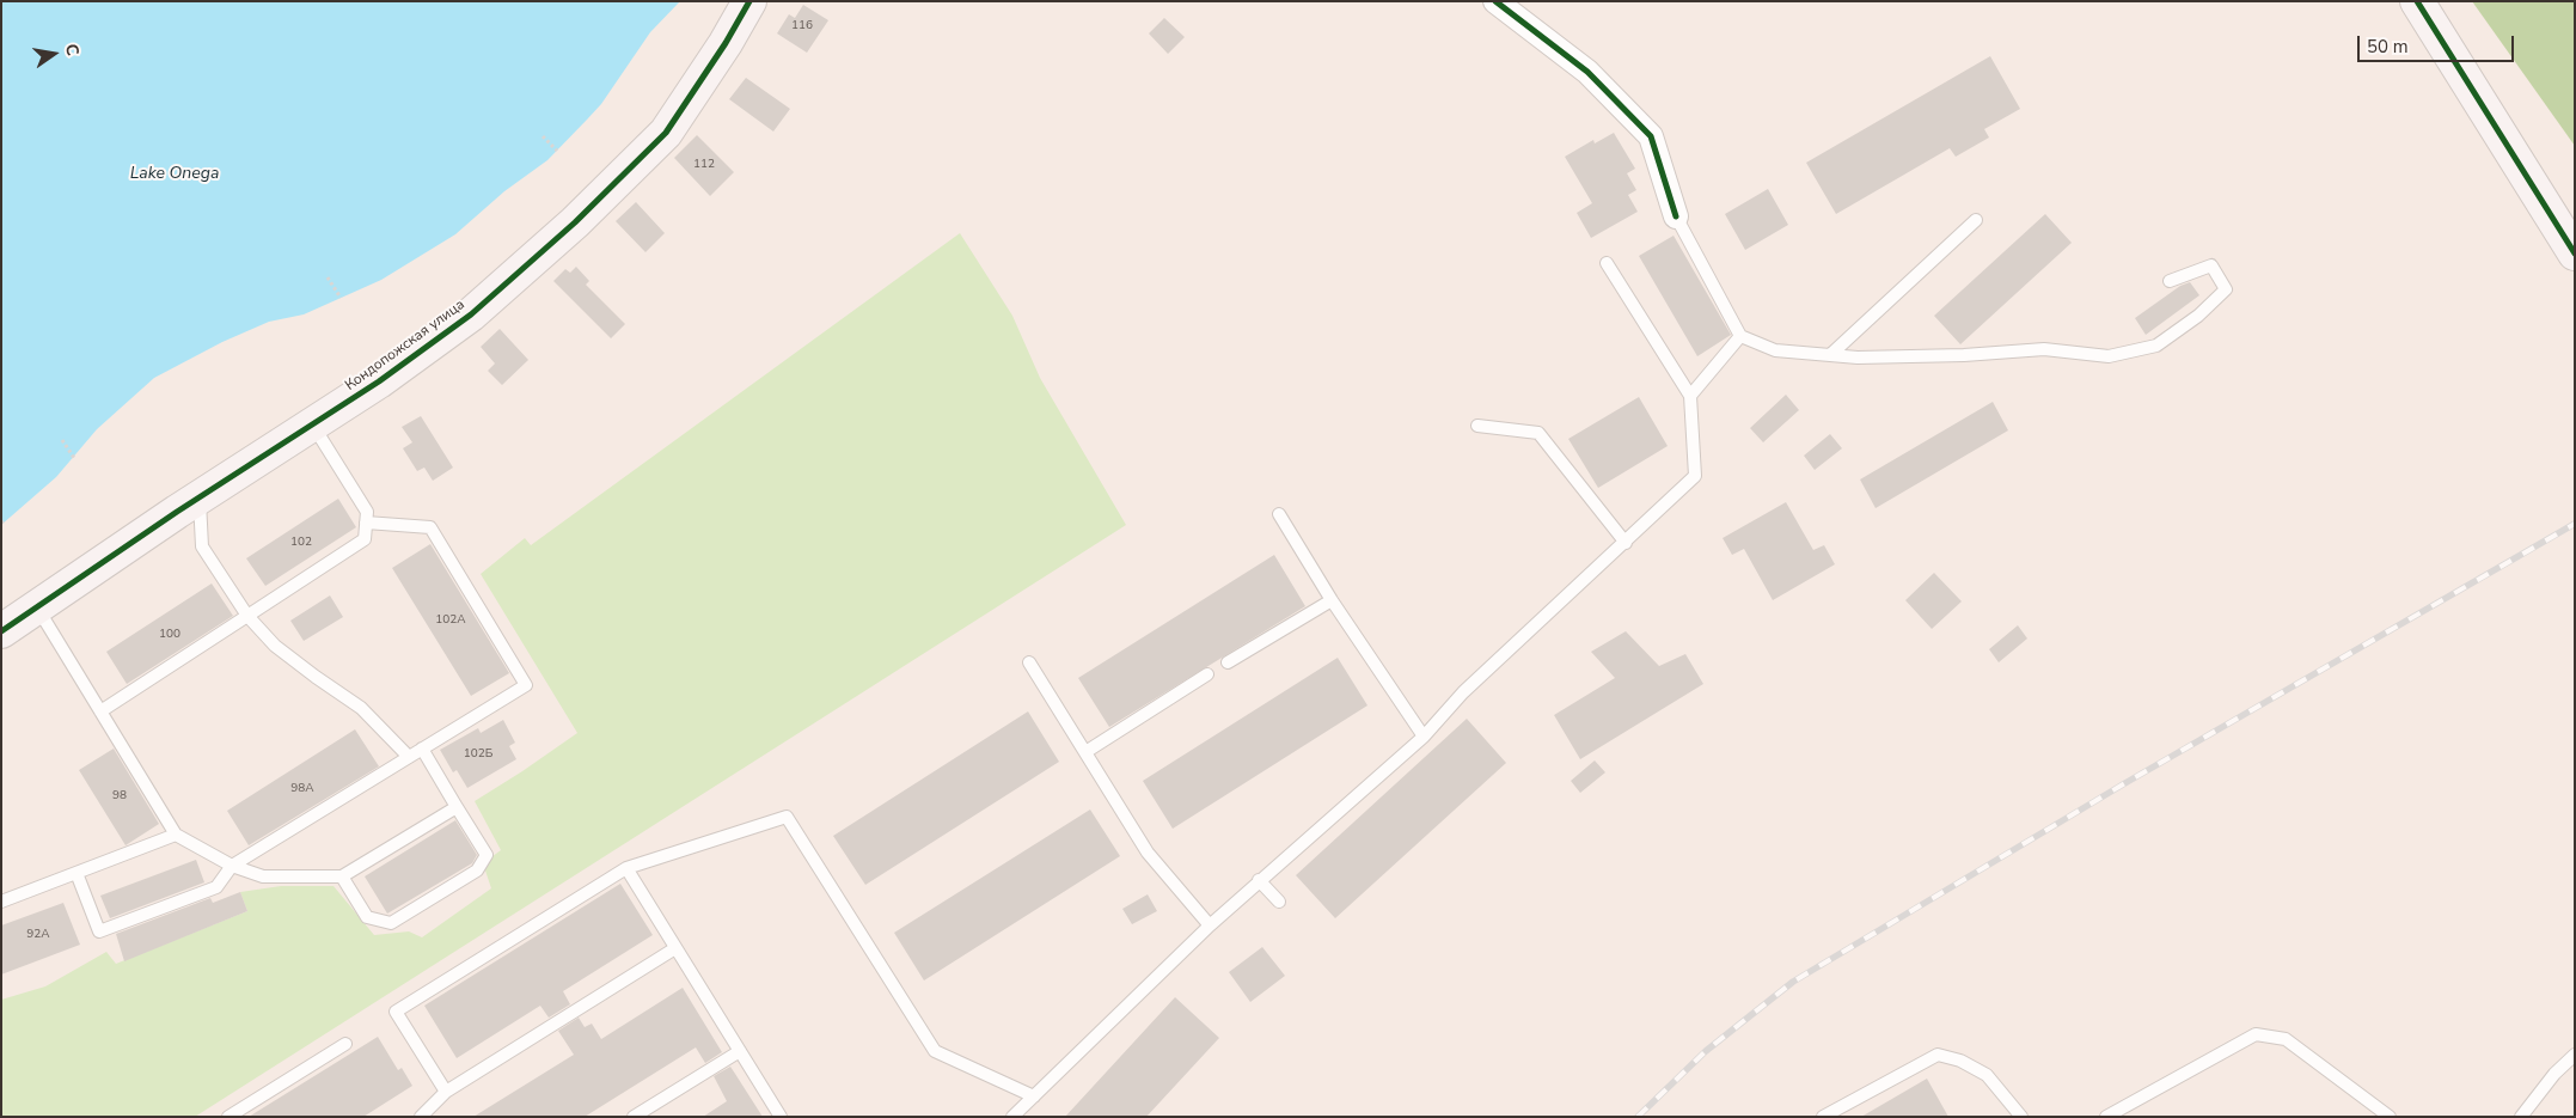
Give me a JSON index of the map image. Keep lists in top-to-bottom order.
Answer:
{
  "streets": {
    "street": ["Кондопожская улица"]
  },
  "water": ["Lake Onega"],
  "house_numbers": [
    "116",
    "112",
    "102",
    "102А",
    "100",
    "102Б",
    "98А",
    "98",
    "92А"
  ],
  "scale_bar": "50 m",
  "north": "right"
}
